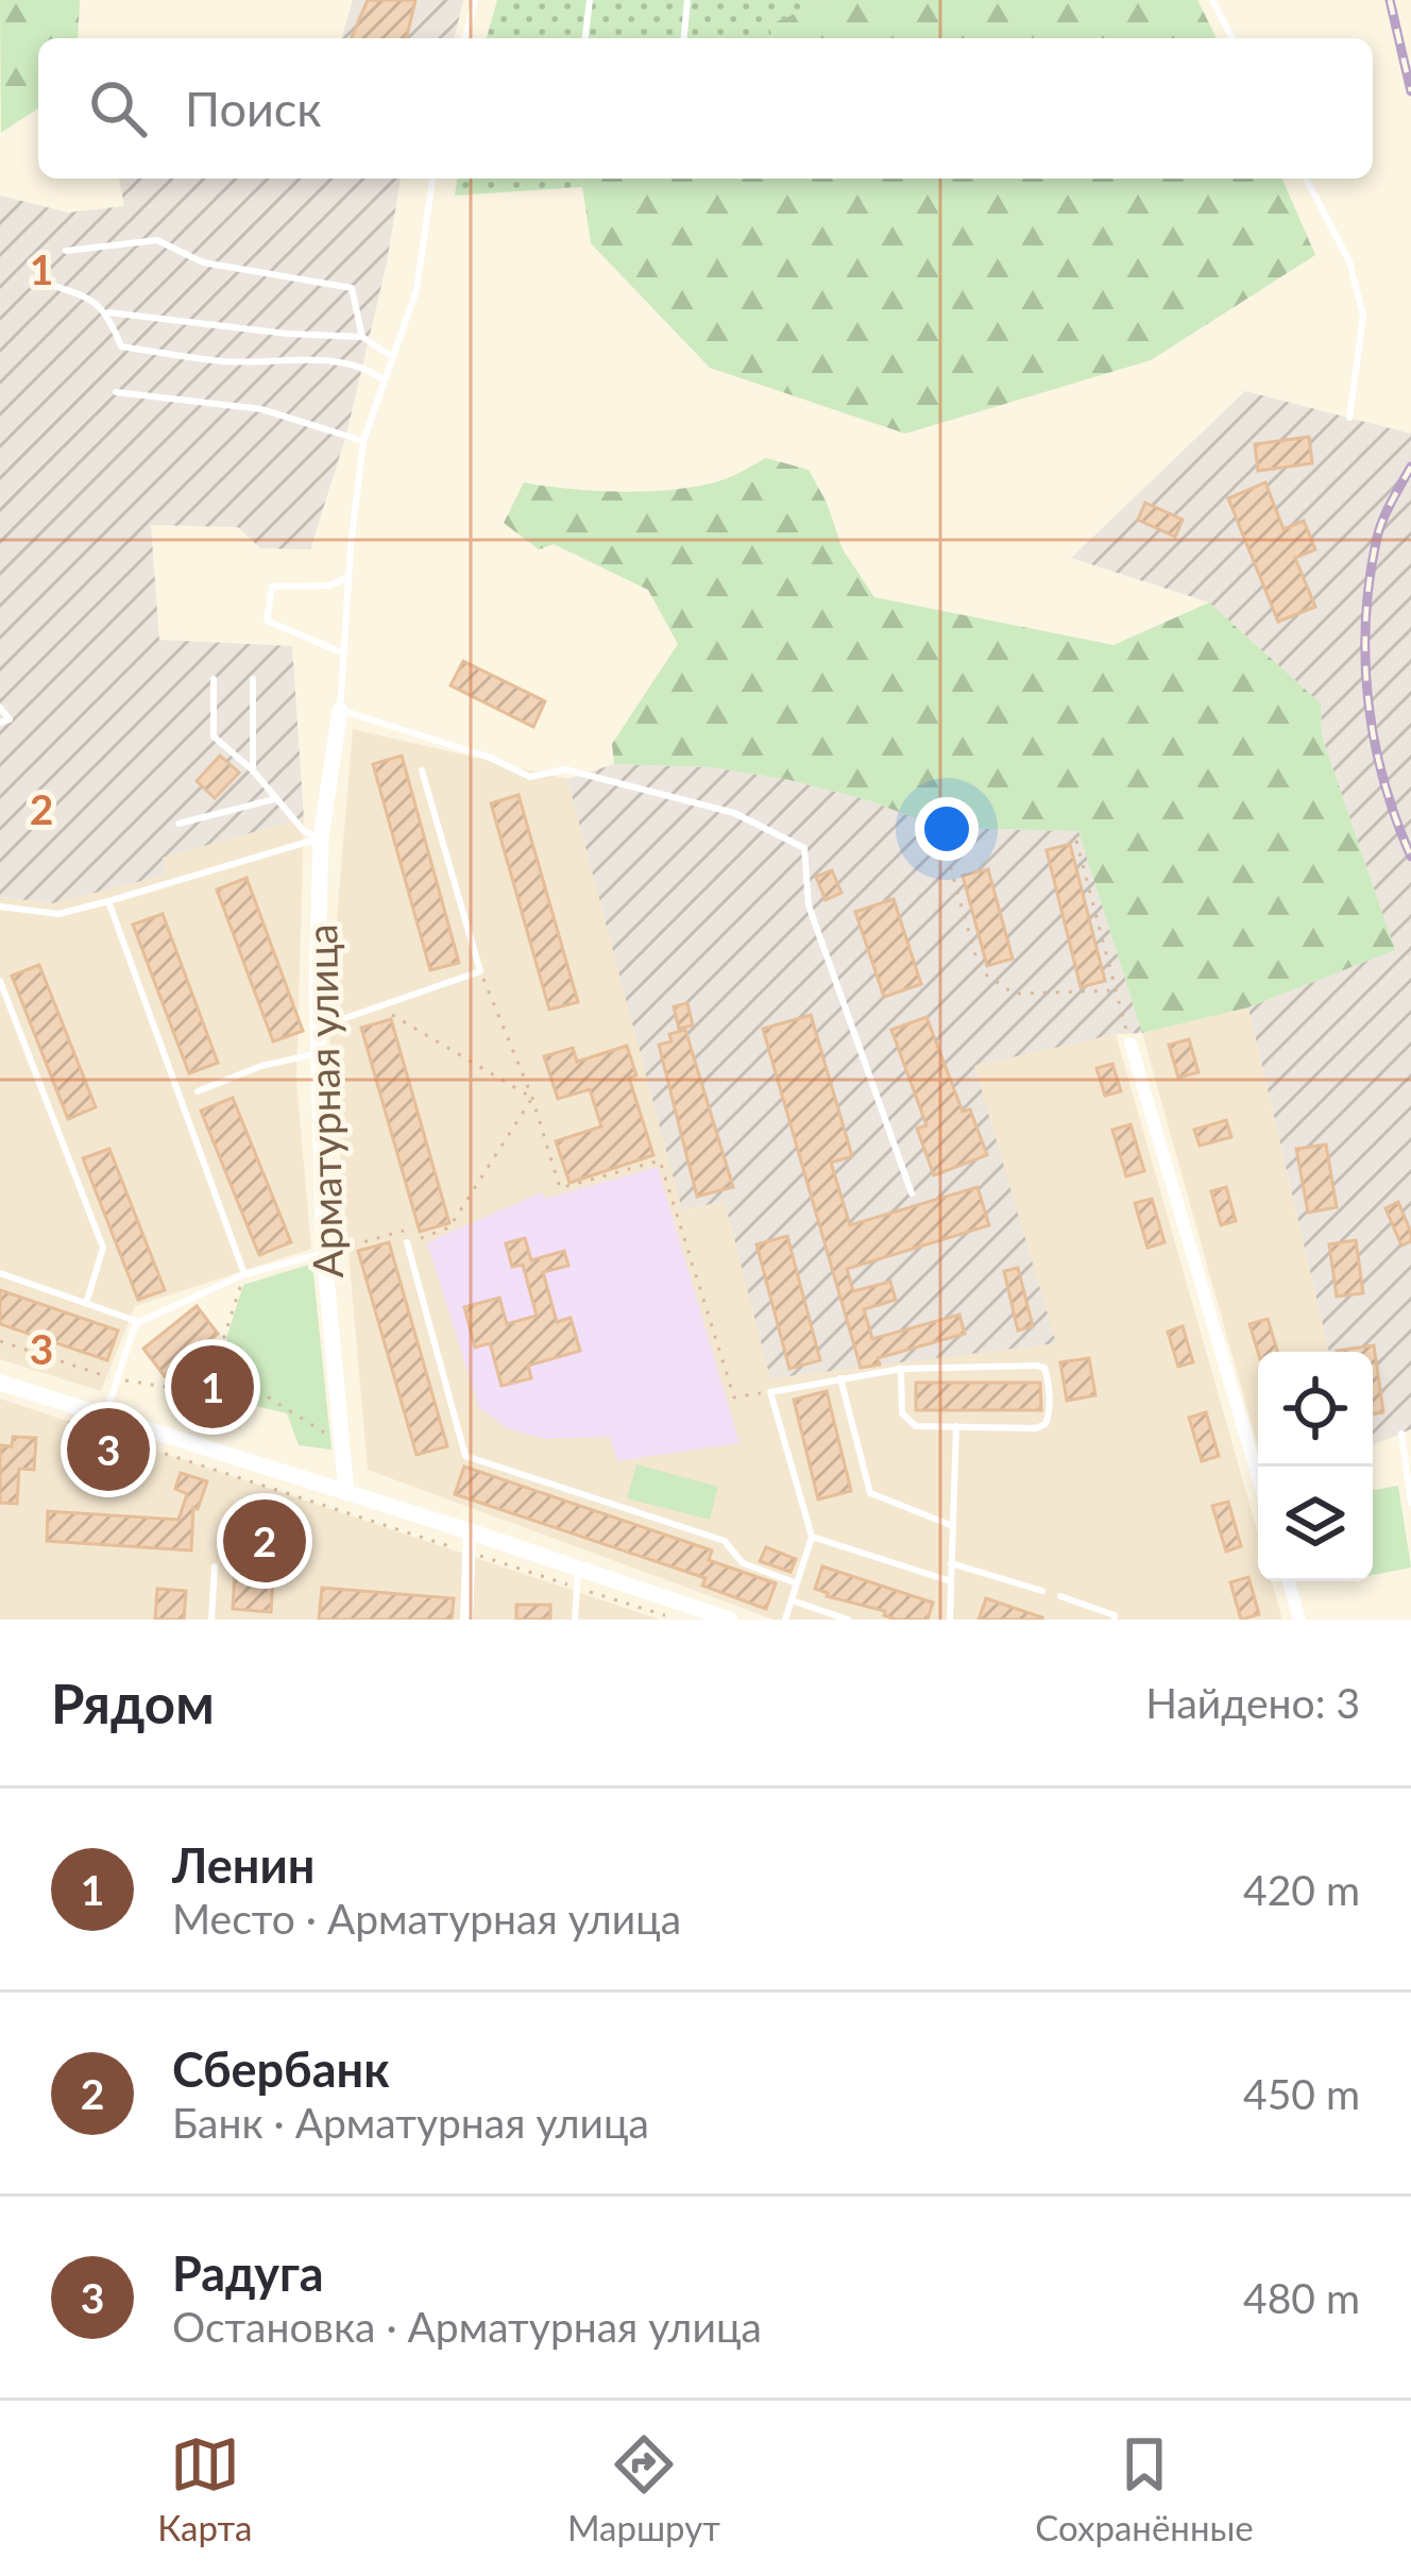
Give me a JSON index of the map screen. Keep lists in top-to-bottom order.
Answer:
{
  "streets": {
    "street": ["Арматурная улица"]
  },
  "page": {
    "search": "Поиск",
    "pins": ["1", "3", "2"],
    "heading": ["Рядом", "Найдено: 3"],
    "list": [
      {
        "mark": "1",
        "name": "Ленин",
        "note": "Место · Арматурная улица",
        "value": "420 m"
      },
      {
        "mark": "2",
        "name": "Сбербанк",
        "note": "Банк · Арматурная улица",
        "value": "450 m"
      },
      {
        "mark": "3",
        "name": "Радуга",
        "note": "Остановка · Арматурная улица",
        "value": "480 m"
      }
    ],
    "nav": ["Карта", "Маршрут", "Сохранённые"]
  },
  "grid": {
    "rows": ["1", "2", "3"]
  }
}
